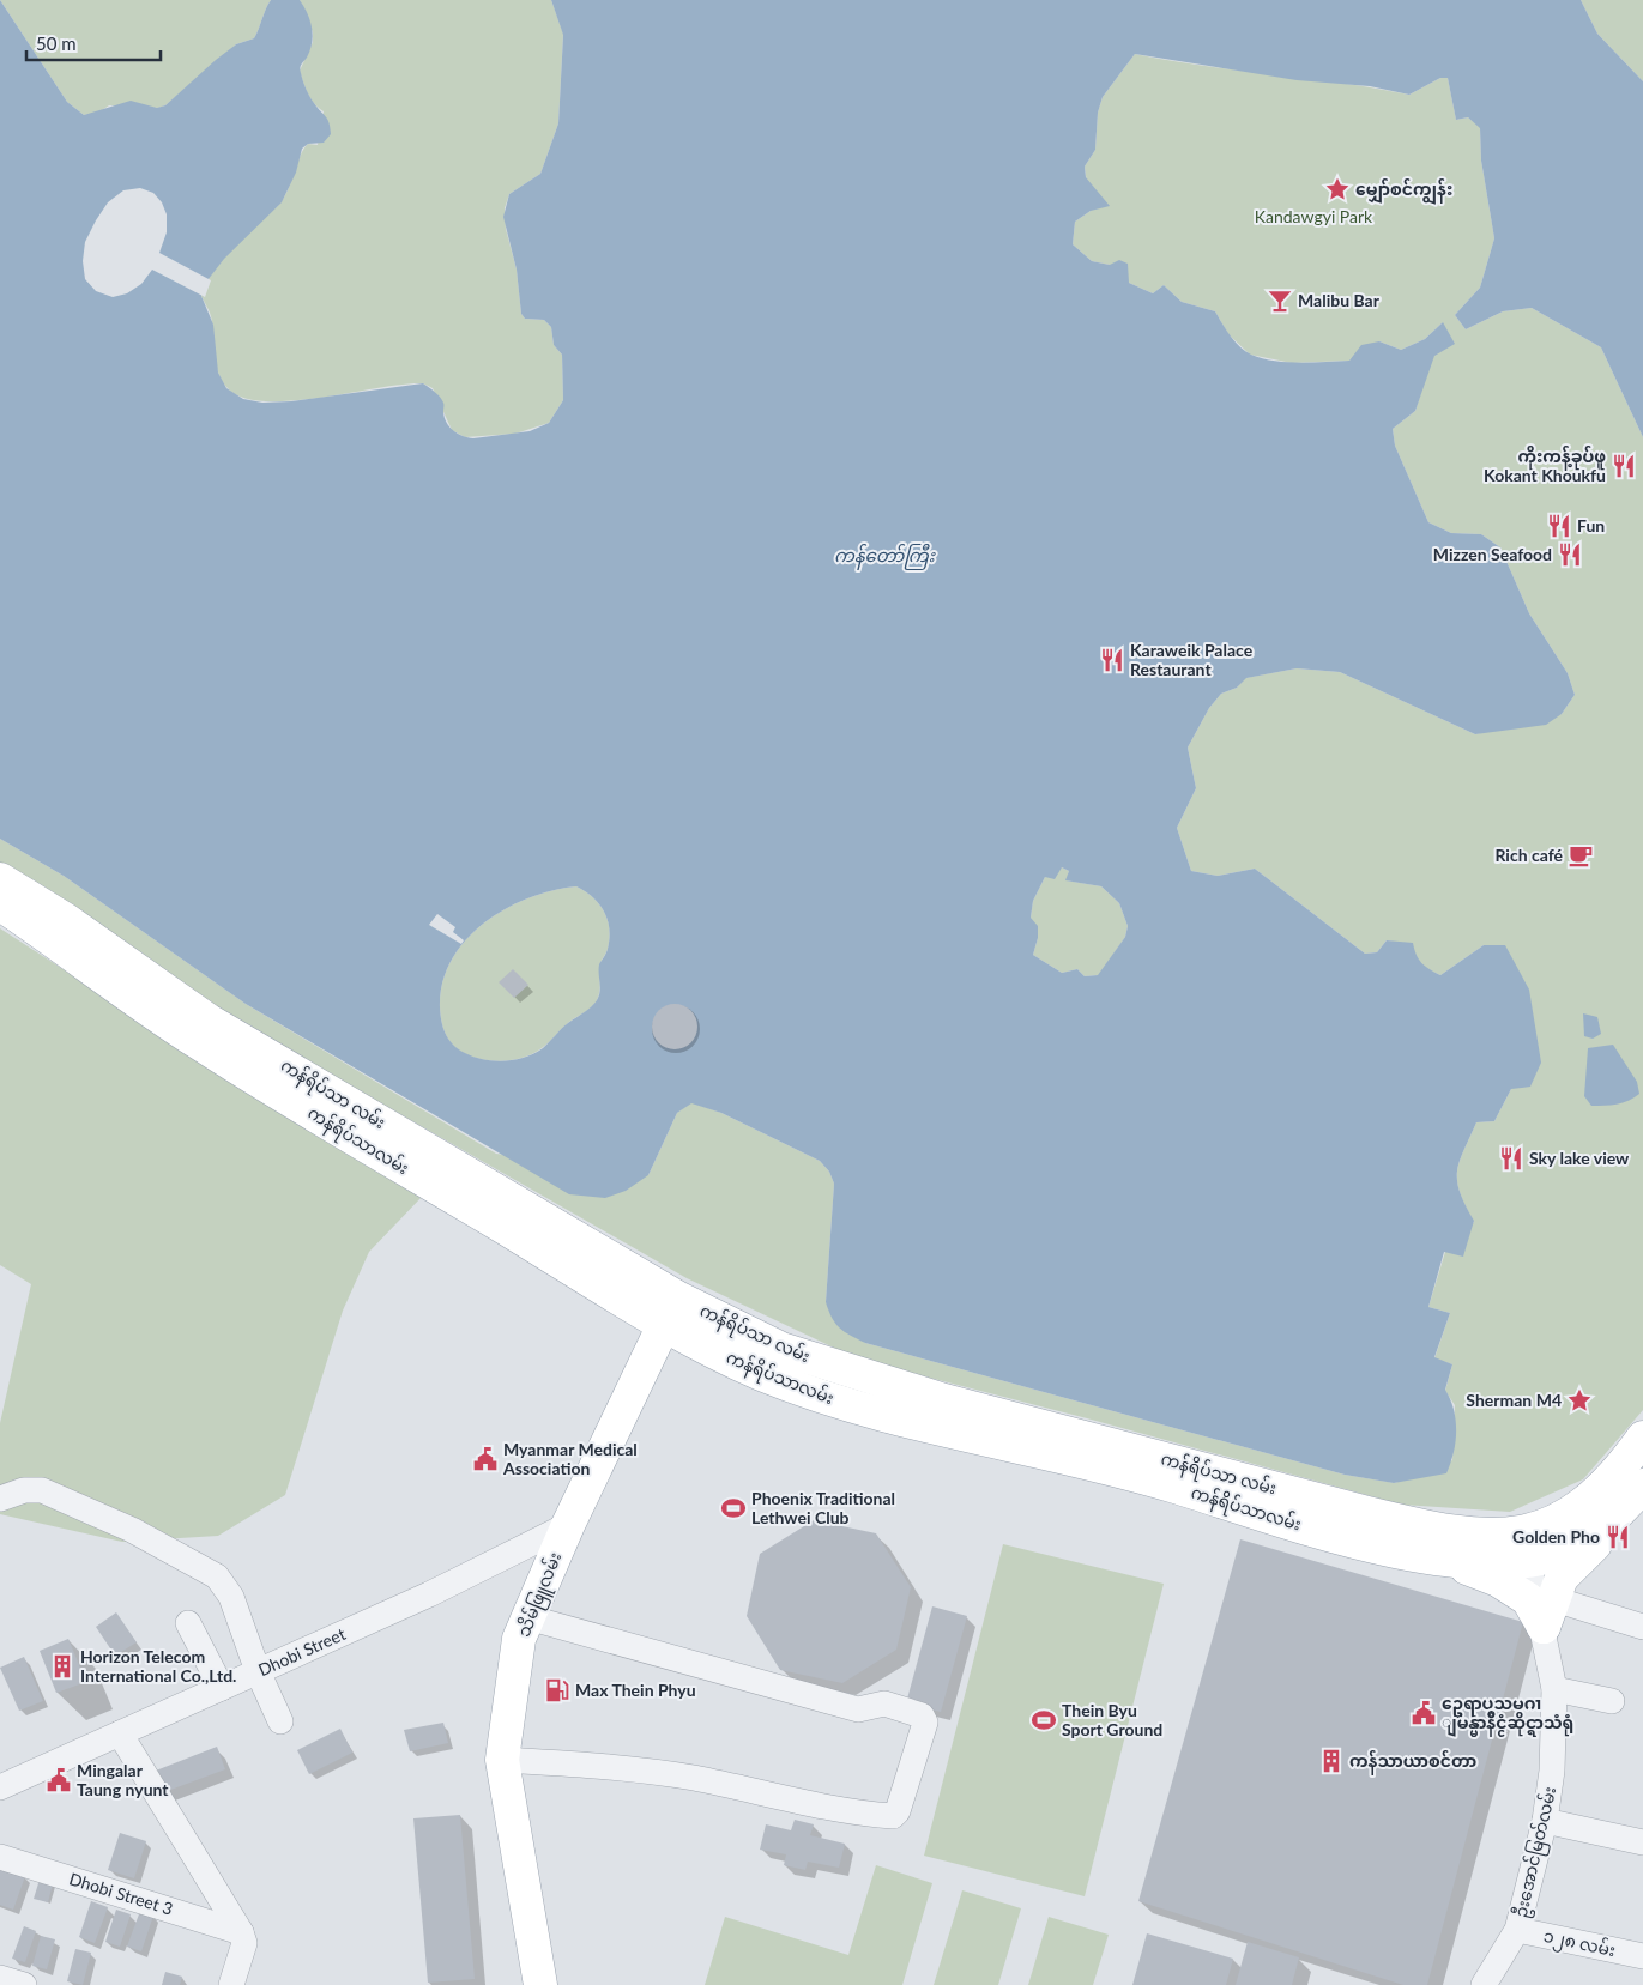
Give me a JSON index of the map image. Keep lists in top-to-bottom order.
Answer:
{
  "streets": {
    "main road": ["ကန်ရိပ်သာ လမ်း", "ကန်ရိပ်သာလမ်း", "သိမ်ဖြူလမ်း"],
    "street": [
      "Dhobi Street",
      "ဦးအောင်မြတ်လမ်း",
      "Dhobi Street 3",
      "၁၂၈ လမ်း"
    ]
  },
  "crossings": [
    ["ကန်ရိပ်သာ လမ်း", "ကန်ရိပ်သာလမ်း"],
    ["ကန်ရိပ်သာ လမ်း", "သိမ်ဖြူလမ်း"],
    ["ကန်ရိပ်သာ လမ်း", "ဦးအောင်မြတ်လမ်း"],
    ["ကန်ရိပ်သာလမ်း", "သိမ်ဖြူလမ်း"],
    ["ကန်ရိပ်သာလမ်း", "ဦးအောင်မြတ်လမ်း"],
    ["သိမ်ဖြူလမ်း", "Dhobi Street"],
    ["ဦးအောင်မြတ်လမ်း", "၁၂၈ လမ်း"]
  ],
  "water": ["ကန်တော်ကြီး"],
  "parks": ["Kandawgyi Park"],
  "places": {
    "place": ["မျှော်စင်ကျွန်း", "Sherman M4"],
    "bar": ["Malibu Bar"],
    "restaurant": [
      "ကိုးကန့်ခုပ်ဖူ Kokant Khoukfu",
      "Fun",
      "Mizzen Seafood",
      "Karaweik Palace Restaurant",
      "Sky lake view",
      "Golden Pho"
    ],
    "cafe": ["Rich café"],
    "public building": ["Myanmar Medical Association", "ဥေရာပသမဂၢ ျမန္မာနိဳင္ငံဆိုင္ရာသံရုံ", "Mingalar Taung nyunt"],
    "sports": ["Phoenix Traditional Lethwei Club", "Thein Byu Sport Ground"],
    "building": ["Horizon Telecom International Co.,Ltd.", "ကန်သာယာစင်တာ"],
    "fuel station": ["Max Thein Phyu"]
  },
  "scale_bar": "50 m"
}
